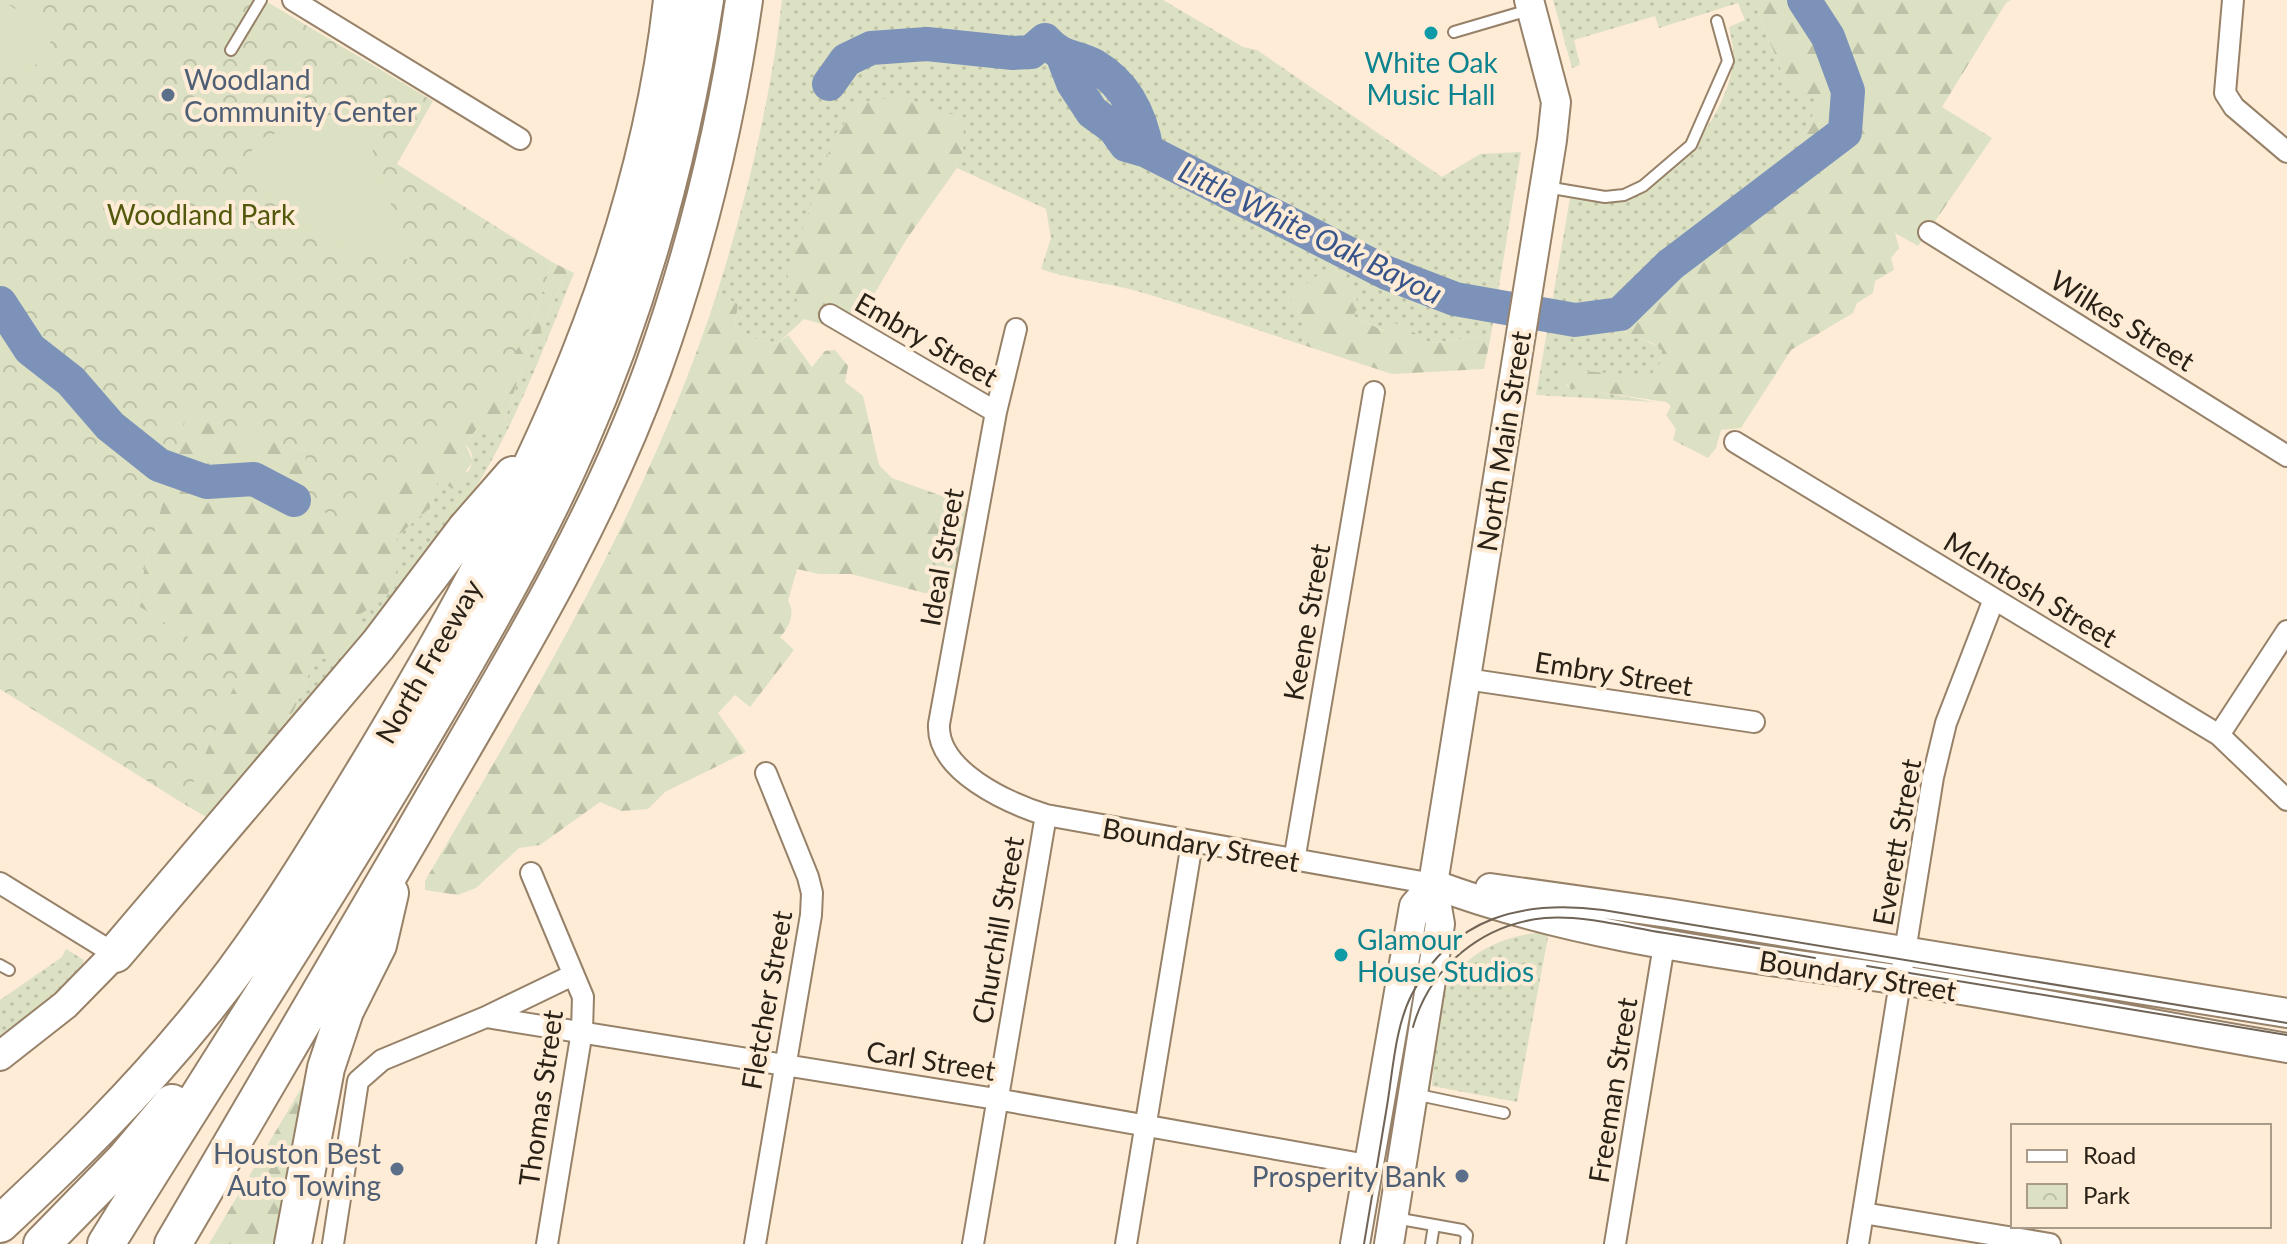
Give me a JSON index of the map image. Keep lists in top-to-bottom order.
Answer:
{
  "streets": {
    "highway": ["North Freeway"],
    "main road": ["North Main Street", "Boundary Street"],
    "street": [
      "Wilkes Street",
      "Embry Street",
      "Ideal Street",
      "McIntosh Street",
      "Keene Street",
      "Everett Street",
      "Churchill Street",
      "Fletcher Street",
      "Carl Street",
      "Freeman Street",
      "Thomas Street"
    ]
  },
  "crossings": [
    ["Embry Street", "North Main Street"],
    ["Embry Street", "Ideal Street"],
    ["North Main Street", "Boundary Street"],
    ["North Main Street", "Carl Street"],
    ["Ideal Street", "Boundary Street"],
    ["McIntosh Street", "Everett Street"],
    ["Keene Street", "Boundary Street"],
    ["Everett Street", "Boundary Street"],
    ["Boundary Street", "Churchill Street"],
    ["Boundary Street", "Freeman Street"],
    ["Churchill Street", "Carl Street"],
    ["Fletcher Street", "Carl Street"],
    ["Carl Street", "Thomas Street"]
  ],
  "water": ["Little White Oak Bayou"],
  "parks": ["Woodland Park"],
  "places": [
    "White Oak Music Hall",
    "Woodland Community Center",
    "Glamour House Studios",
    "Houston Best Auto Towing",
    "Prosperity Bank"
  ],
  "legend": ["Road", "Park"]
}
